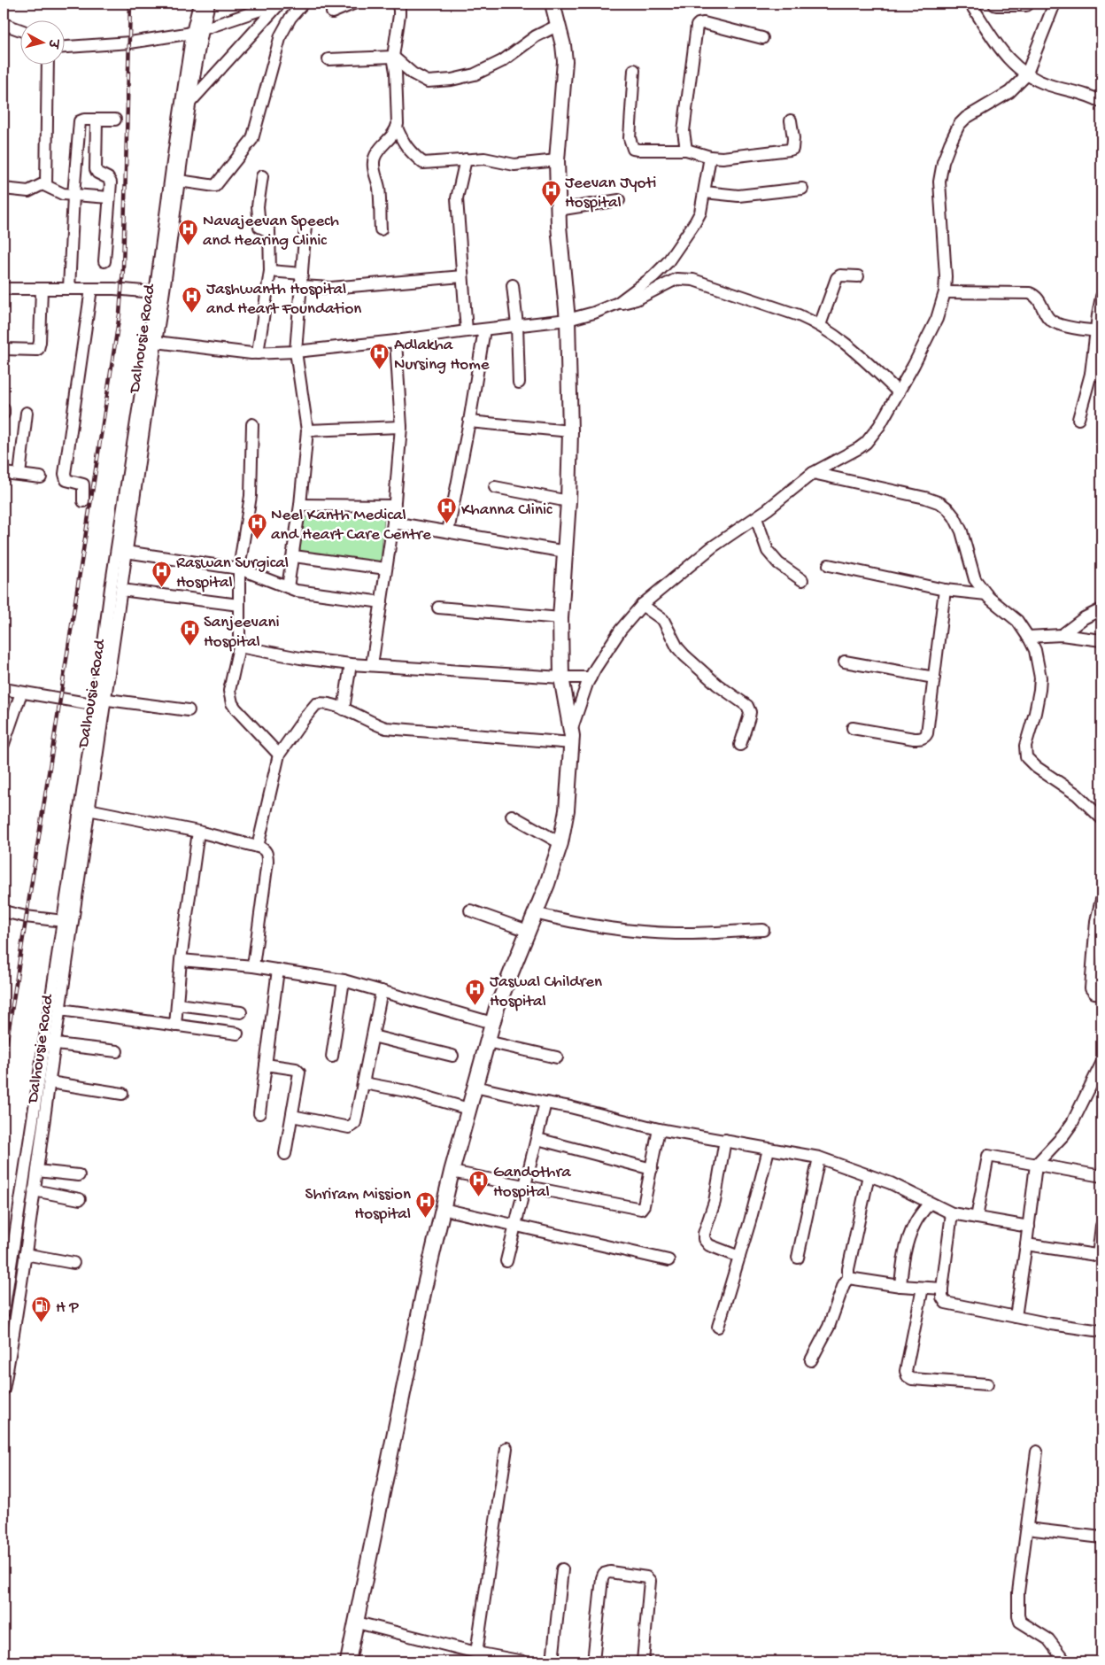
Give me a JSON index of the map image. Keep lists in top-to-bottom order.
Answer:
{
  "streets": {
    "street": ["Dalhousie Road"]
  },
  "places": {
    "hospital": [
      "Jeevan Jyoti Hospital",
      "Navajeevan Speech and Hearing Clinic",
      "Jashwanth Hospital and Heart Foundation",
      "Adlakha Nursing Home",
      "Khanna Clinic",
      "Neel Kanth Medical and Heart Care Centre",
      "Raswan Surgical Hospital",
      "Sanjeevani Hospital",
      "Jaswal Children Hospital",
      "Gandothra Hospital",
      "Shriram Mission Hospital"
    ],
    "fuel station": ["H P"]
  },
  "north": "right"
}
